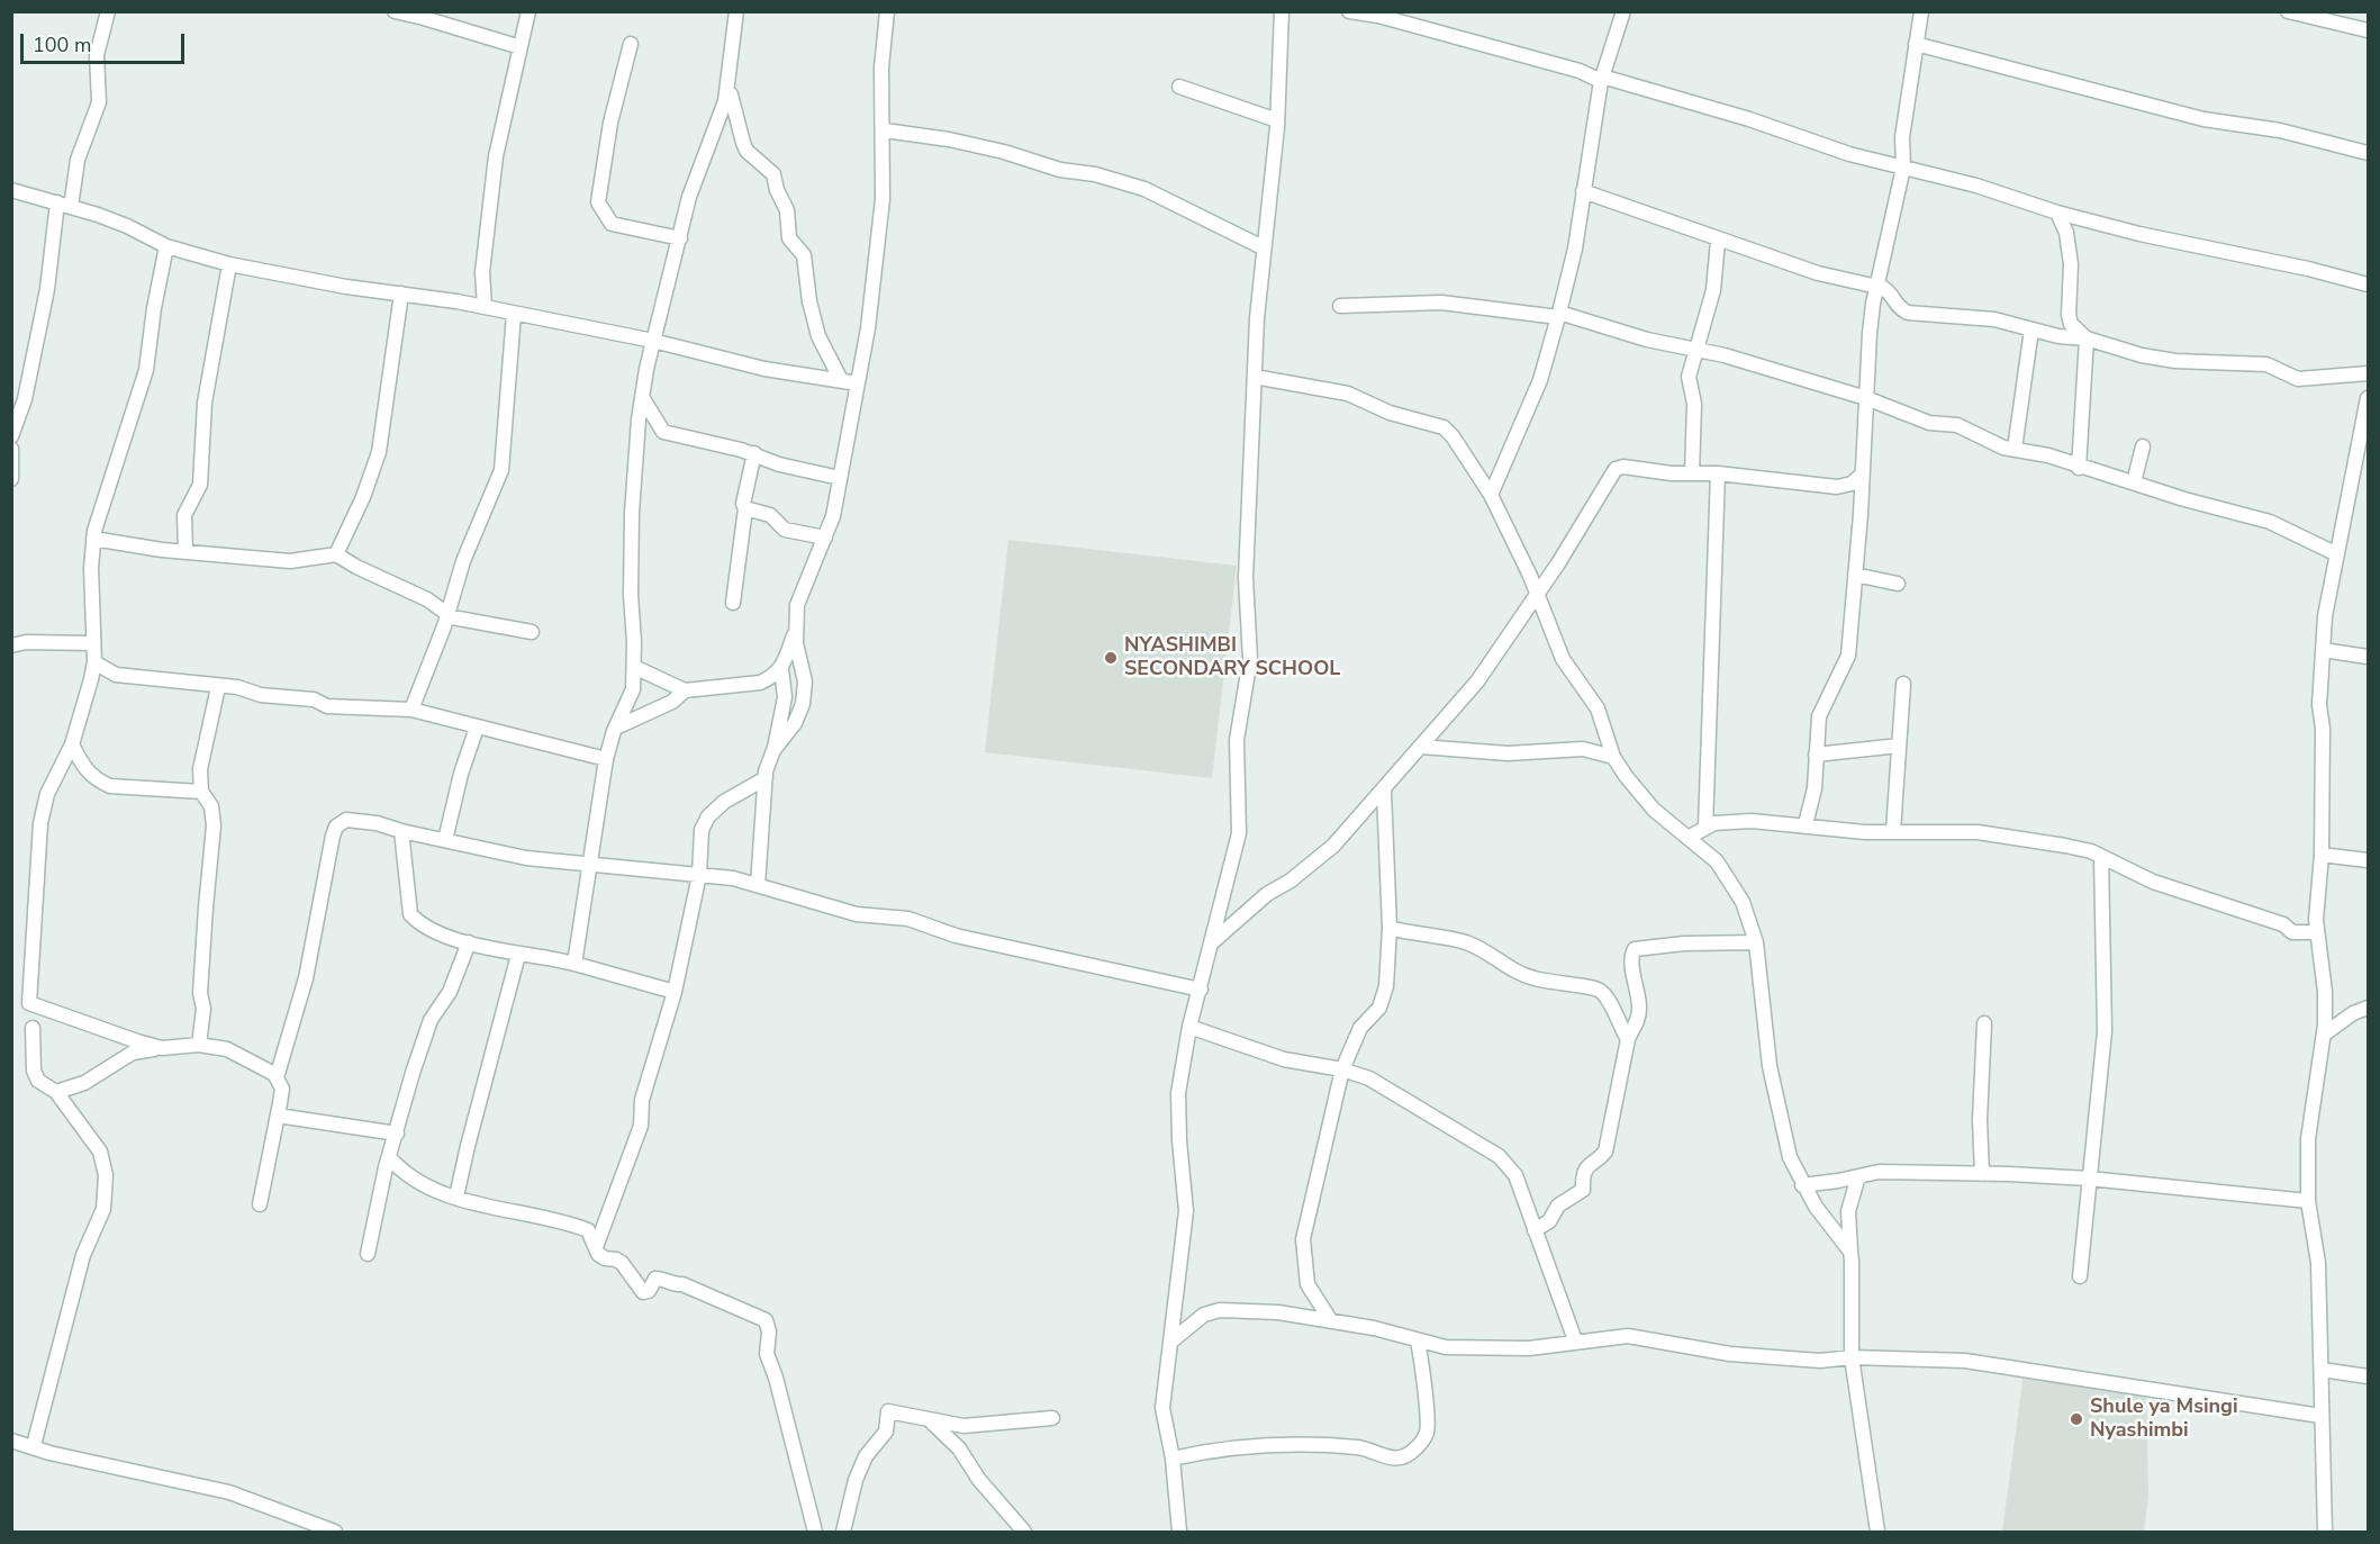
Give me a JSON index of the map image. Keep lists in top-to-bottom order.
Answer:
{
  "places": ["NYASHIMBI SECONDARY SCHOOL", "Shule ya Msingi Nyashimbi"],
  "scale_bar": "100 m"
}
